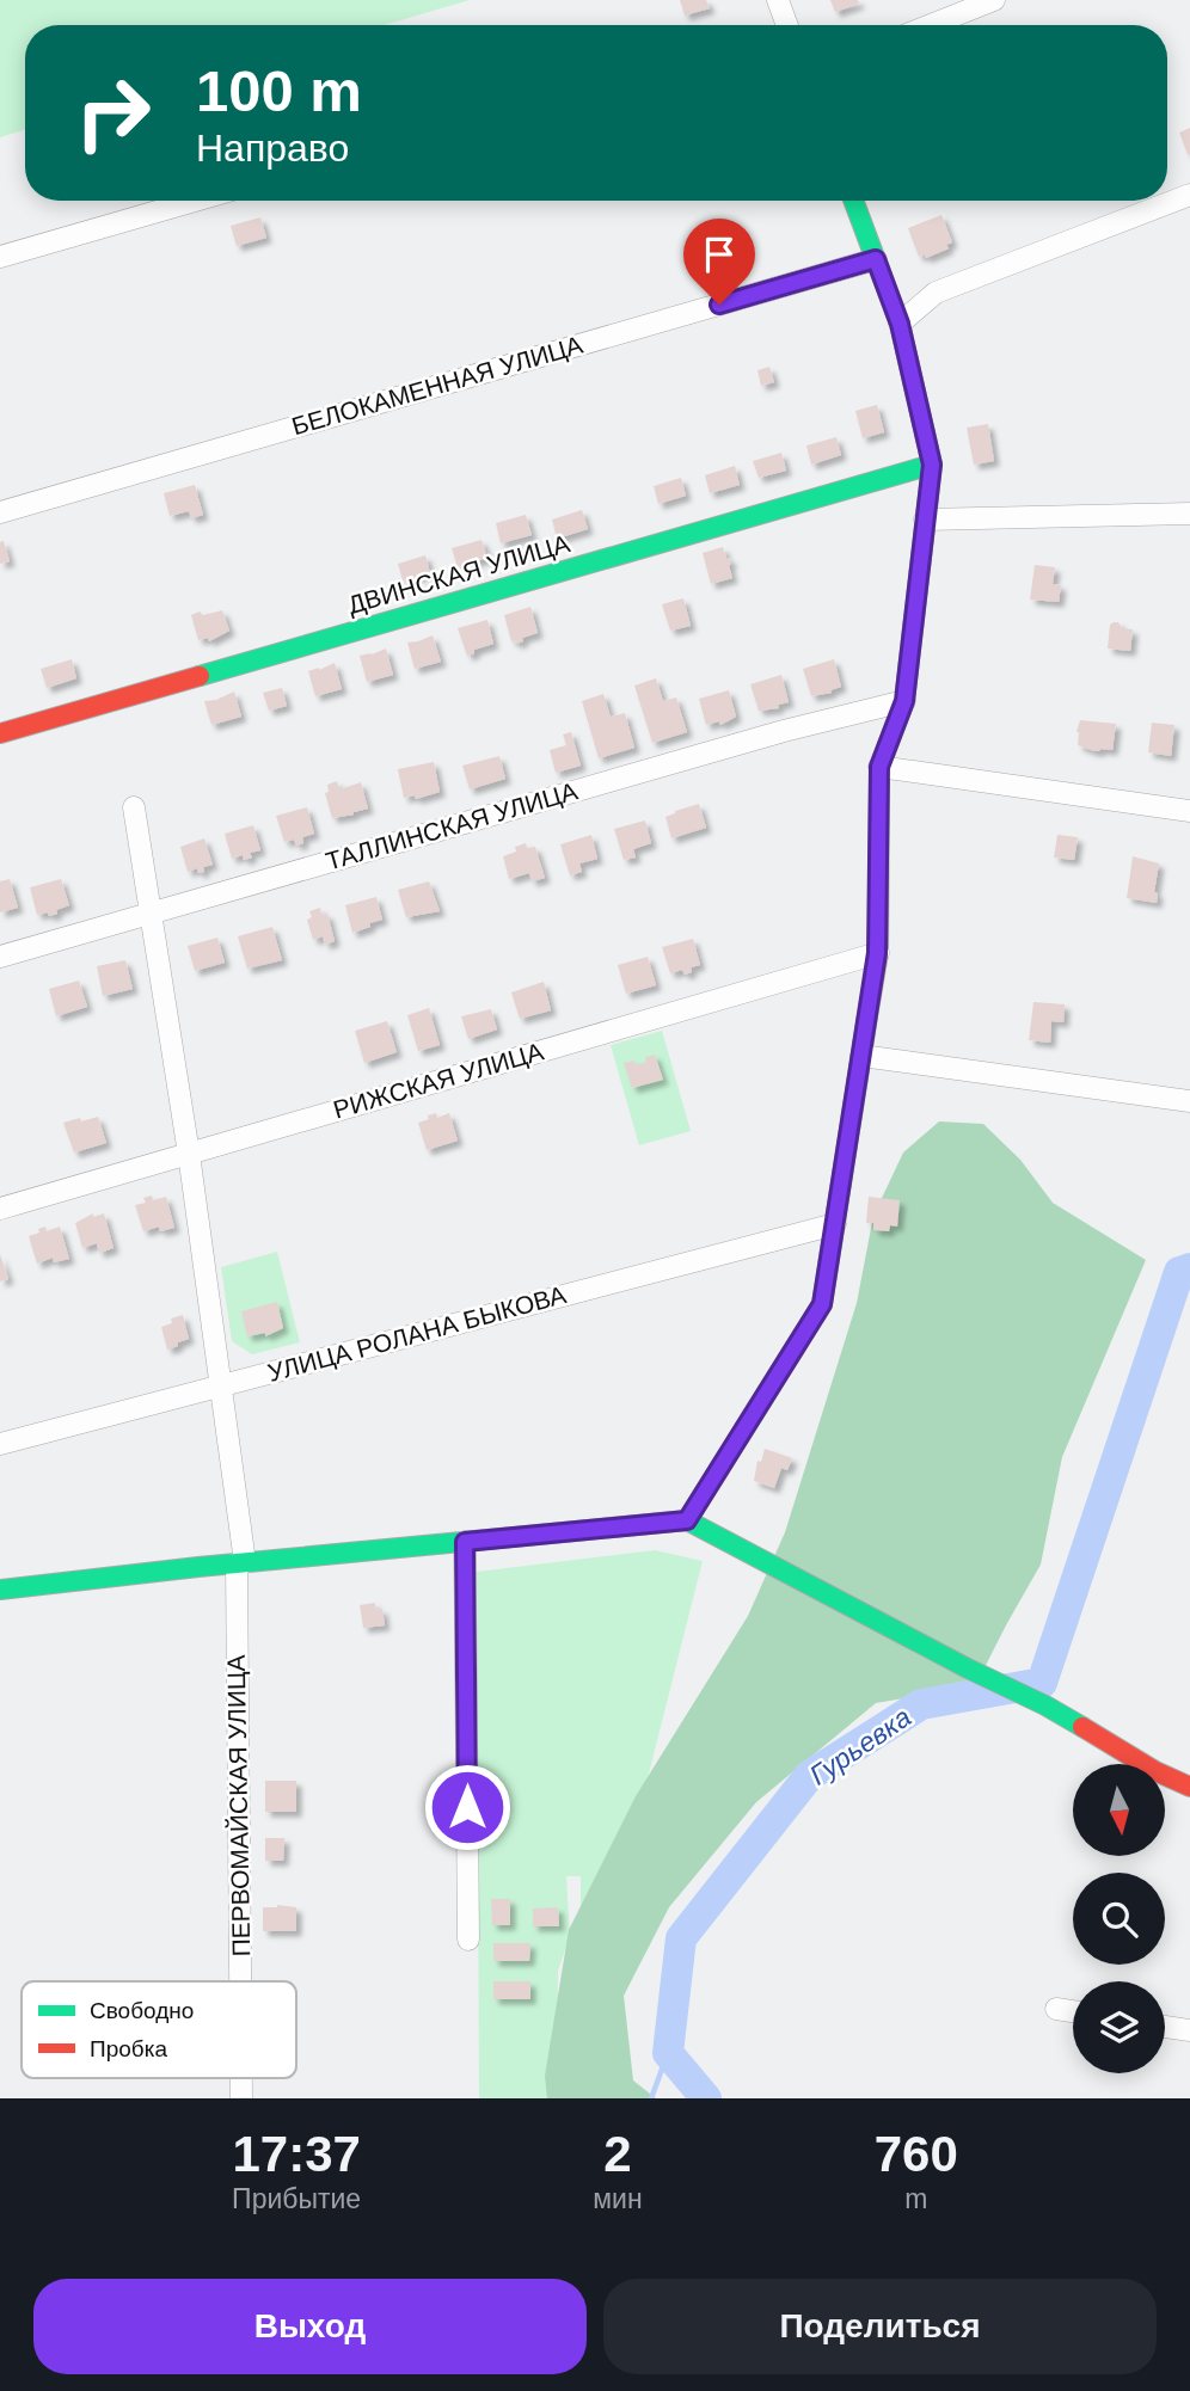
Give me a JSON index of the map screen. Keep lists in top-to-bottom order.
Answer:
{
  "streets": {
    "street": [
      "БЕЛОКАМЕННАЯ УЛИЦА",
      "ДВИНСКАЯ УЛИЦА",
      "ТАЛЛИНСКАЯ УЛИЦА",
      "РИЖСКАЯ УЛИЦА",
      "УЛИЦА РОЛАНА БЫКОВА",
      "ПЕРВОМАЙСКАЯ УЛИЦА"
    ]
  },
  "crossings": [
    ["ТАЛЛИНСКАЯ УЛИЦА", "ПЕРВОМАЙСКАЯ УЛИЦА"],
    ["РИЖСКАЯ УЛИЦА", "ПЕРВОМАЙСКАЯ УЛИЦА"],
    ["УЛИЦА РОЛАНА БЫКОВА", "ПЕРВОМАЙСКАЯ УЛИЦА"]
  ],
  "water": ["Гурьевка"],
  "legend": ["Свободно", "Пробка"],
  "north": "bottom",
  "page": {
    "turn": ["100 m", "Направо"],
    "eta": [
      "17:37",
      "Прибытие",
      "2",
      "мин",
      "760",
      "m"
    ],
    "buttons": ["Выход", "Поделиться"]
  }
}
